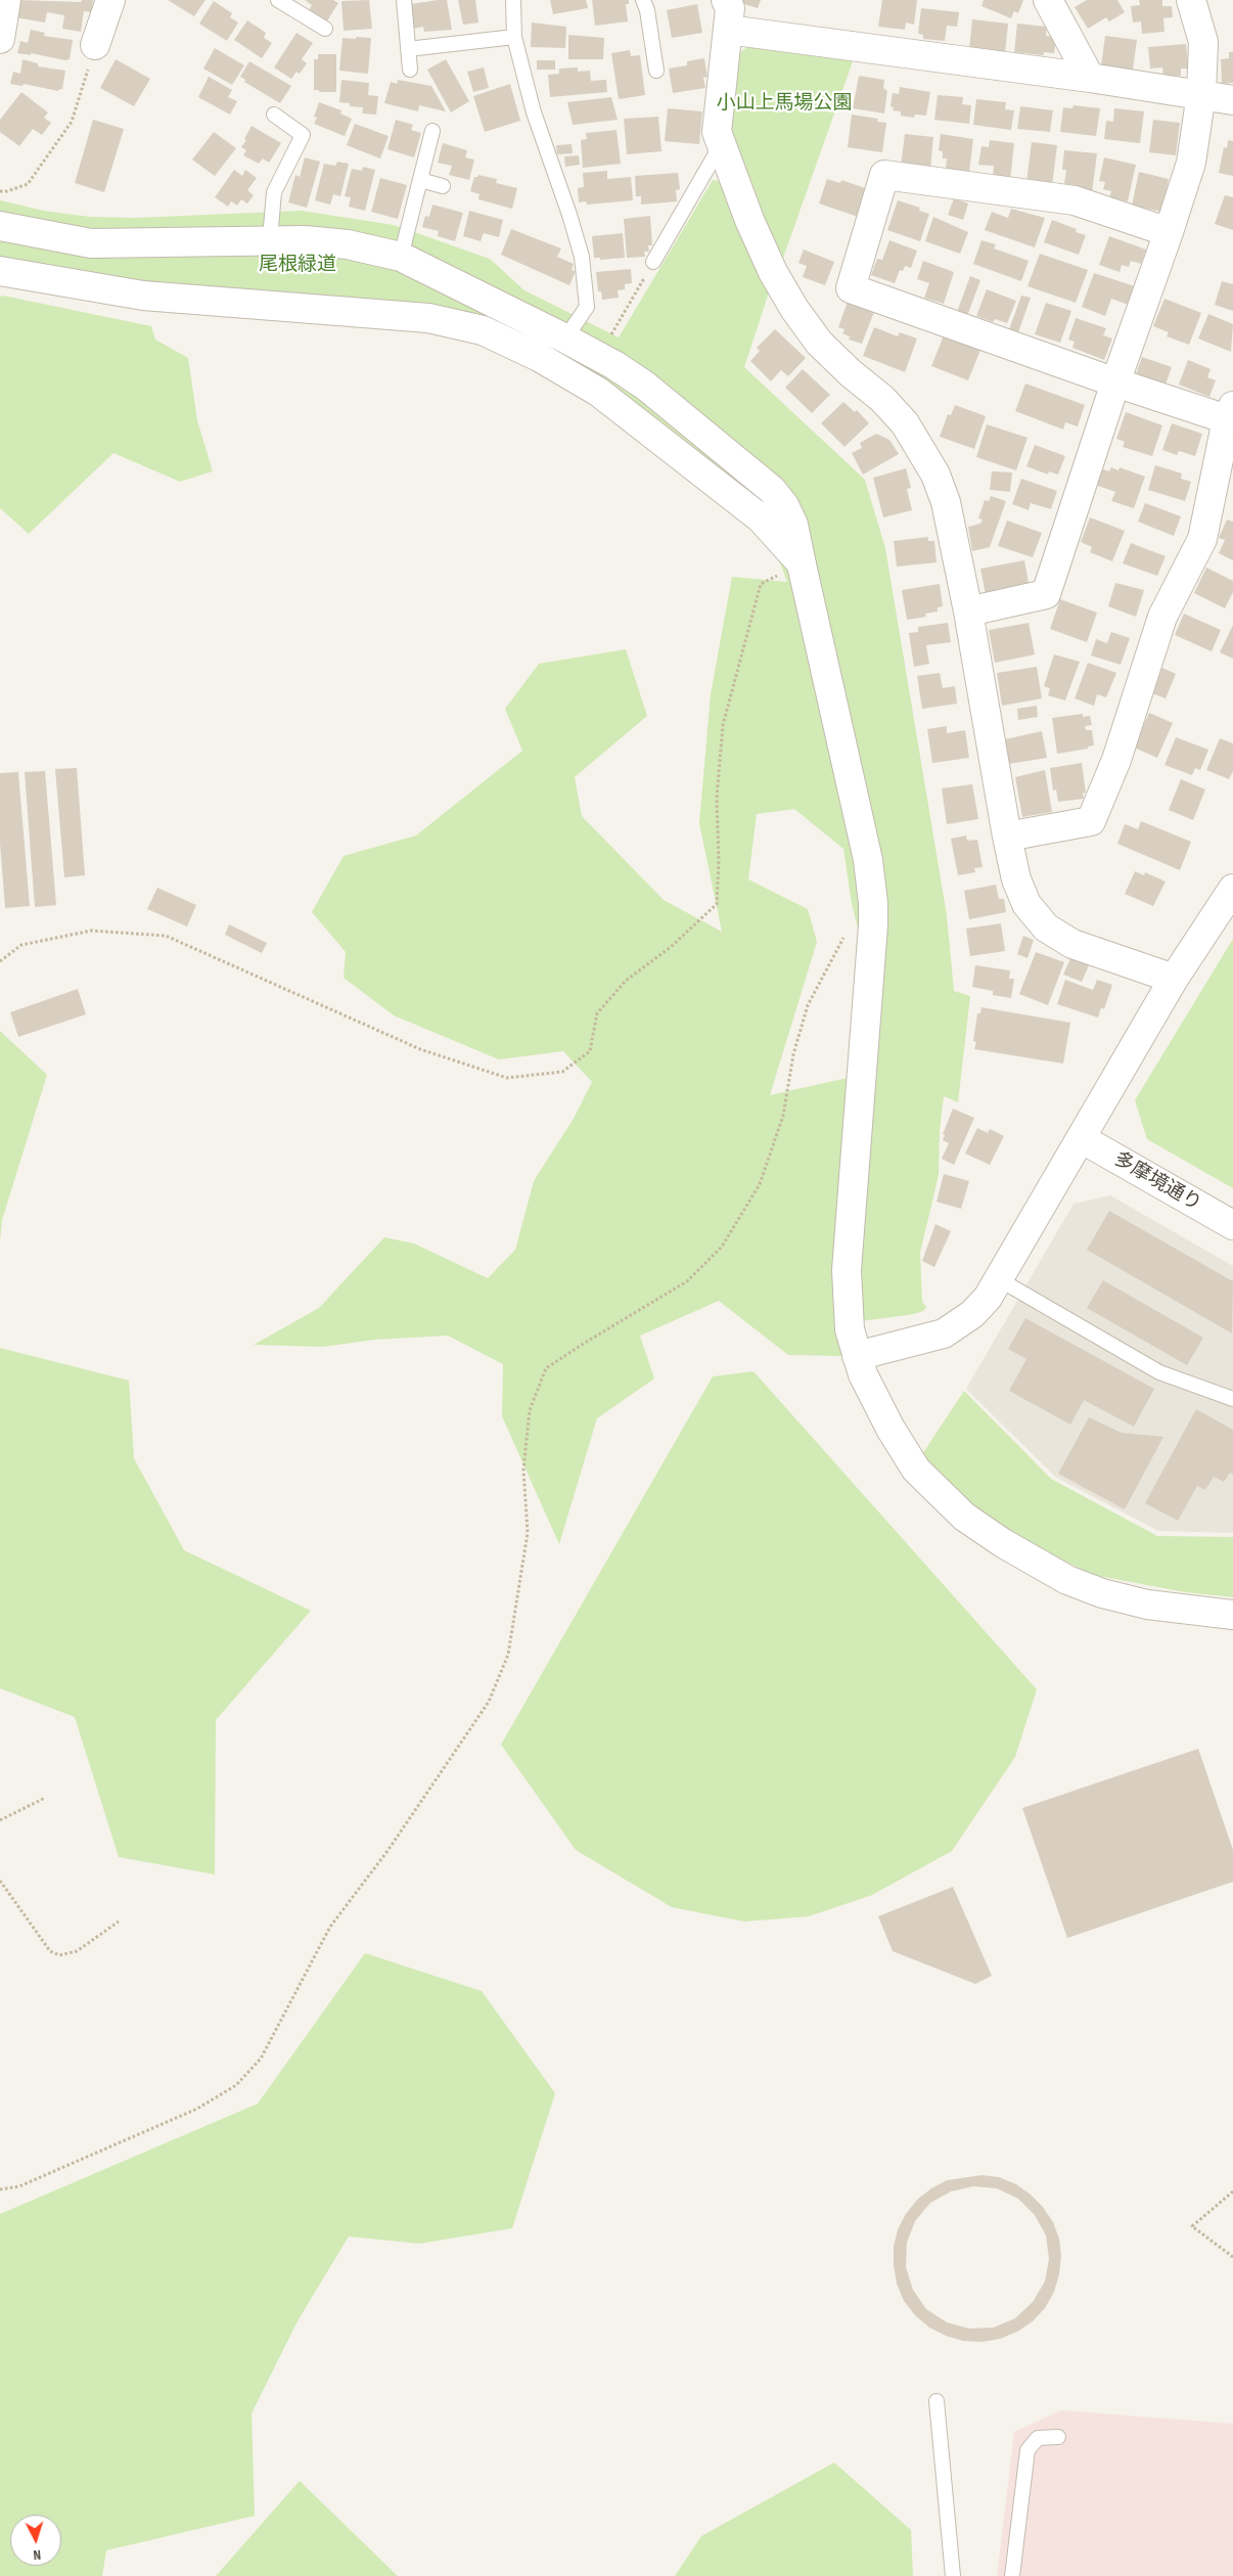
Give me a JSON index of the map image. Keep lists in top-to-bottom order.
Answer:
{
  "streets": {
    "street": ["多摩境通り"]
  },
  "parks": ["小山上馬場公園", "尾根緑道"],
  "north": "bottom"
}
